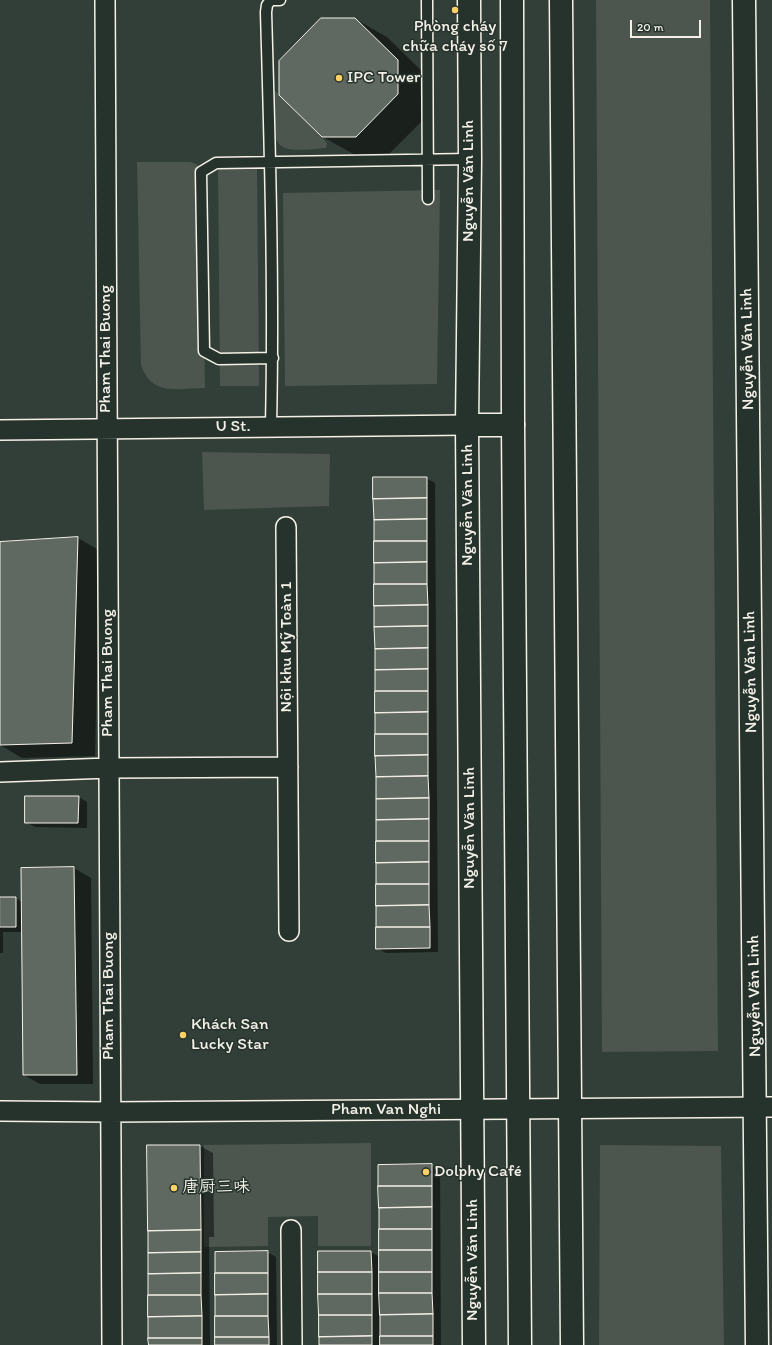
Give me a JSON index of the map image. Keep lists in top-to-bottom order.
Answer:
{
  "streets": {
    "main road": ["Nguyễn Văn Linh"],
    "street": [
      "Pham Thai Buong",
      "U St.",
      "Nội khu Mỹ Toàn 1",
      "Pham Van Nghi"
    ]
  },
  "crossings": [
    ["Nguyễn Văn Linh", "U St."],
    ["Nguyễn Văn Linh", "Pham Van Nghi"],
    ["Pham Thai Buong", "U St."],
    ["Pham Thai Buong", "Pham Van Nghi"]
  ],
  "places": [
    "Phòng cháy chữa cháy số 7",
    "IPC Tower",
    "Khách Sạn Lucky Star",
    "Dolphy Café",
    "唐厨三味"
  ],
  "scale_bar": "20 m"
}
